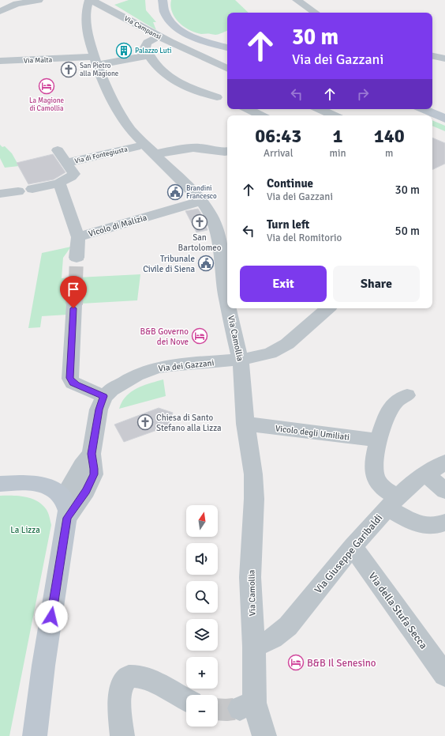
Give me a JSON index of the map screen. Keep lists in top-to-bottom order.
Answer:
{
  "streets": {
    "street": [
      "Via Campansi",
      "Via Malta",
      "Via di Fontegiusta",
      "Vicolo di Malizia",
      "Via Camollia",
      "Via dei Gazzani",
      "Vicolo degli Umiliati",
      "Via Giuseppe Garibaldi",
      "Via della Stufa Secca"
    ]
  },
  "crossings": [
    ["Via Campansi", "Via Camollia"],
    ["Via Malta", "Via Camollia"],
    ["Via di Fontegiusta", "Vicolo di Malizia"],
    ["Via di Fontegiusta", "Via Camollia"],
    ["Vicolo di Malizia", "Via Camollia"],
    ["Via Camollia", "Via dei Gazzani"],
    ["Via Camollia", "Vicolo degli Umiliati"],
    ["Via Camollia", "Via Giuseppe Garibaldi"],
    ["Via Giuseppe Garibaldi", "Via della Stufa Secca"]
  ],
  "parks": ["La Lizza"],
  "places": {
    "building": ["Palazzo Luti"],
    "church": ["San Pietro alla Magione", "San Bartolomeo", "Chiesa di Santo Stefano alla Lizza"],
    "hotel": ["La Magione di Camollia", "B&B Governo dei Nove", "B&B Il Senesino"],
    "public building": ["Brandini Francesco", "Tribunale Civile di Siena"]
  },
  "north": "top",
  "page": {
    "turn": ["30 m", "Via dei Gazzani"],
    "eta": [
      "06:43",
      "Arrival",
      "1",
      "min",
      "140",
      "m"
    ],
    "list": [
      {
        "name": "Continue",
        "note": "Via dei Gazzani",
        "value": "30 m"
      },
      {
        "name": "Turn left",
        "note": "Via del Romitorio",
        "value": "50 m"
      }
    ],
    "buttons": ["Exit", "Share"],
    "map_buttons": ["+", "−"]
  }
}
